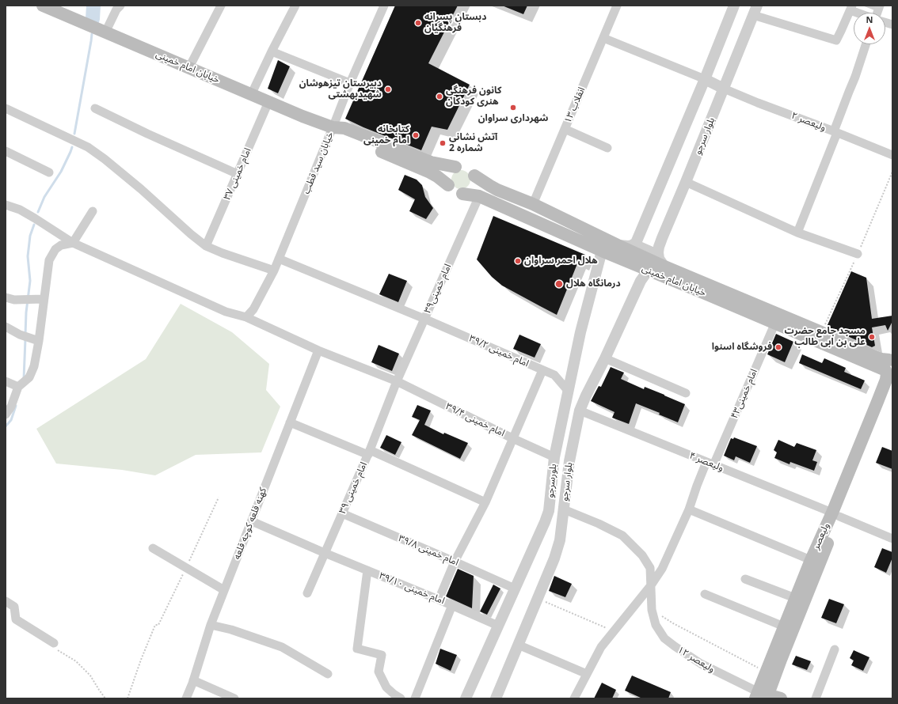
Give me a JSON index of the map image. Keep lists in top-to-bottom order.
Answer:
{
  "streets": {
    "main road": ["خیابان امام خمینی", "ولیعصر"],
    "street": [
      "انقلاب ۱۳",
      "ولیعصر ۲",
      "بلوار سرجو",
      "خیابان سید قطب",
      "امام خمینی ۳۷",
      "امام خمینی۳۹",
      "امام خمینی ۳۹/۲",
      "امام خمینی۴۳",
      "امام خمینی ۳۹/۴",
      "ولیعصر ۴",
      "بلورسرجو",
      "امام خمینی ۳۹",
      "کهنه قلعه کوچه قلعه",
      "امام خمینی ۳۹/۸",
      "امام خمینی ۳۹/۱۰",
      "ولیعصر ۱۲"
    ]
  },
  "crossings": [
    ["خیابان امام خمینی", "انقلاب ۱۳"],
    ["خیابان امام خمینی", "بلوار سرجو"],
    ["خیابان امام خمینی", "خیابان سید قطب"],
    ["خیابان امام خمینی", "امام خمینی ۳۷"],
    ["خیابان امام خمینی", "امام خمینی۳۹"],
    ["خیابان امام خمینی", "امام خمینی۴۳"],
    ["خیابان امام خمینی", "بلورسرجو"],
    ["خیابان امام خمینی", "ولیعصر"],
    ["ولیعصر ۲", "بلوار سرجو"],
    ["بلوار سرجو", "ولیعصر ۴"],
    ["بلوار سرجو", "ولیعصر ۱۲"],
    ["خیابان سید قطب", "امام خمینی ۳۹/۲"],
    ["خیابان سید قطب", "امام خمینی ۳۹/۴"],
    ["امام خمینی۳۹", "امام خمینی ۳۹/۲"],
    ["امام خمینی۳۹", "امام خمینی ۳۹/۴"],
    ["امام خمینی۳۹", "امام خمینی ۳۹"],
    ["امام خمینی ۳۹/۲", "بلورسرجو"],
    ["امام خمینی۴۳", "ولیعصر ۴"],
    ["امام خمینی۴۳", "ولیعصر ۱۲"],
    ["امام خمینی ۳۹/۴", "بلورسرجو"],
    ["امام خمینی ۳۹/۴", "امام خمینی ۳۹"],
    ["امام خمینی ۳۹/۴", "کهنه قلعه کوچه قلعه"],
    ["ولیعصر ۴", "ولیعصر"],
    ["بلورسرجو", "امام خمینی ۳۹/۸"],
    ["بلورسرجو", "امام خمینی ۳۹/۱۰"],
    ["امام خمینی ۳۹", "امام خمینی ۳۹/۸"],
    ["امام خمینی ۳۹", "امام خمینی ۳۹/۱۰"],
    ["کهنه قلعه کوچه قلعه", "امام خمینی ۳۹/۱۰"],
    ["ولیعصر", "ولیعصر ۱۲"]
  ],
  "places": [
    "دبستان پسرانه فرهنگیان",
    "دبیرستان تیزهوشان شهیدبهشتی",
    "کانون فرهنگی هنری کودکان",
    "شهرداری سراوان",
    "کتابخانه امام خمینی",
    "آتش نشانی شماره 2",
    "هلال احمر سراوان",
    "درمانگاه هلال",
    "مسجد جامع حضرت علی بن ابی طالب",
    "فروشگاه اسنوا"
  ],
  "north": "top"
}
